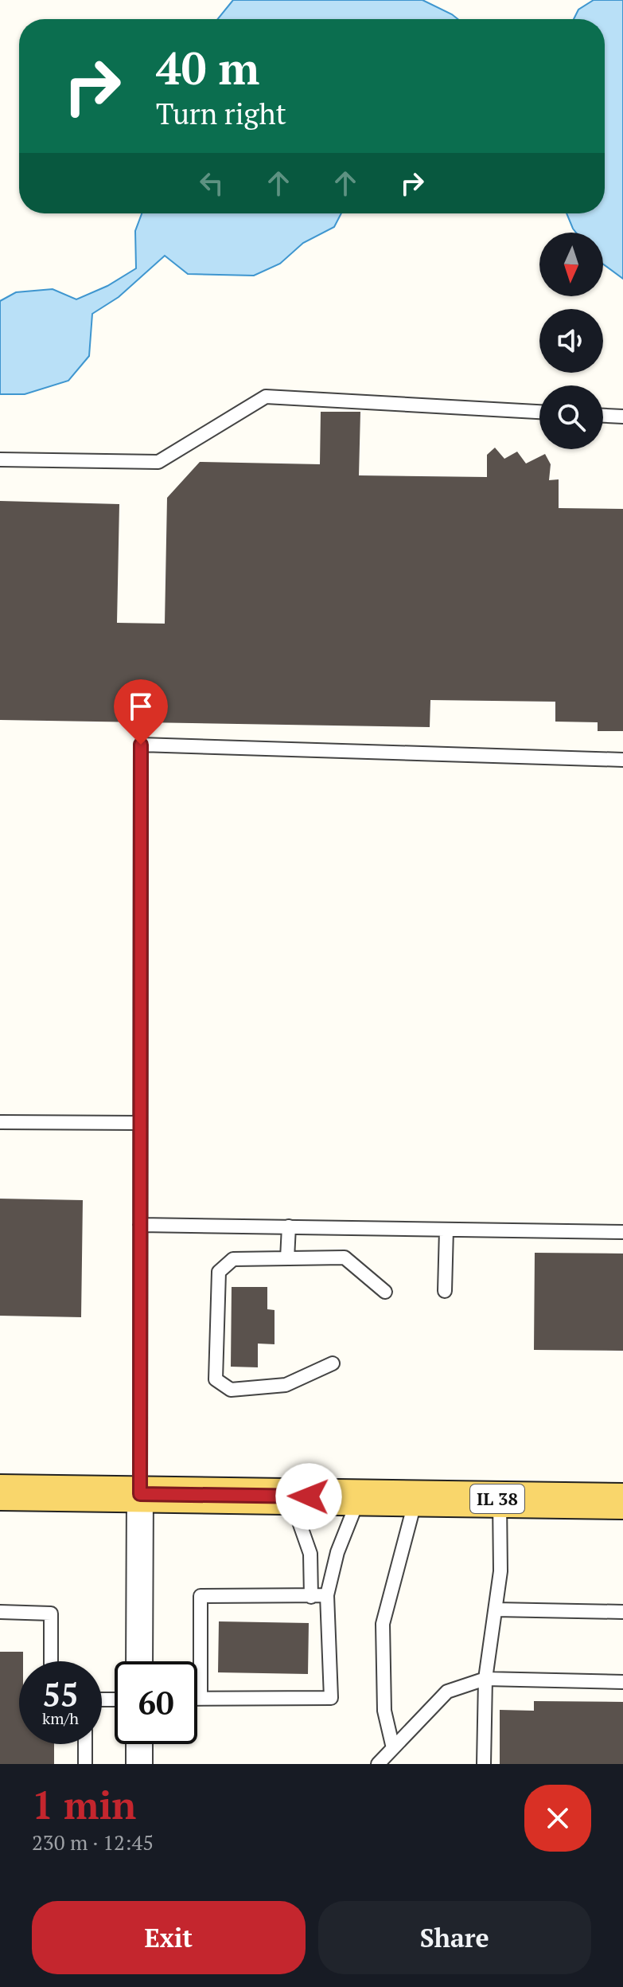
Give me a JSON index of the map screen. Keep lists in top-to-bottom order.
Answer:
{
  "streets": {
    "main road": ["IL 38"]
  },
  "north": "bottom",
  "page": {
    "turn": ["40 m", "Turn right"],
    "speed": "55 km/h",
    "limit": "60",
    "heading": ["1 min", "230 m · 12:45"],
    "buttons": ["Exit", "Share"]
  }
}
